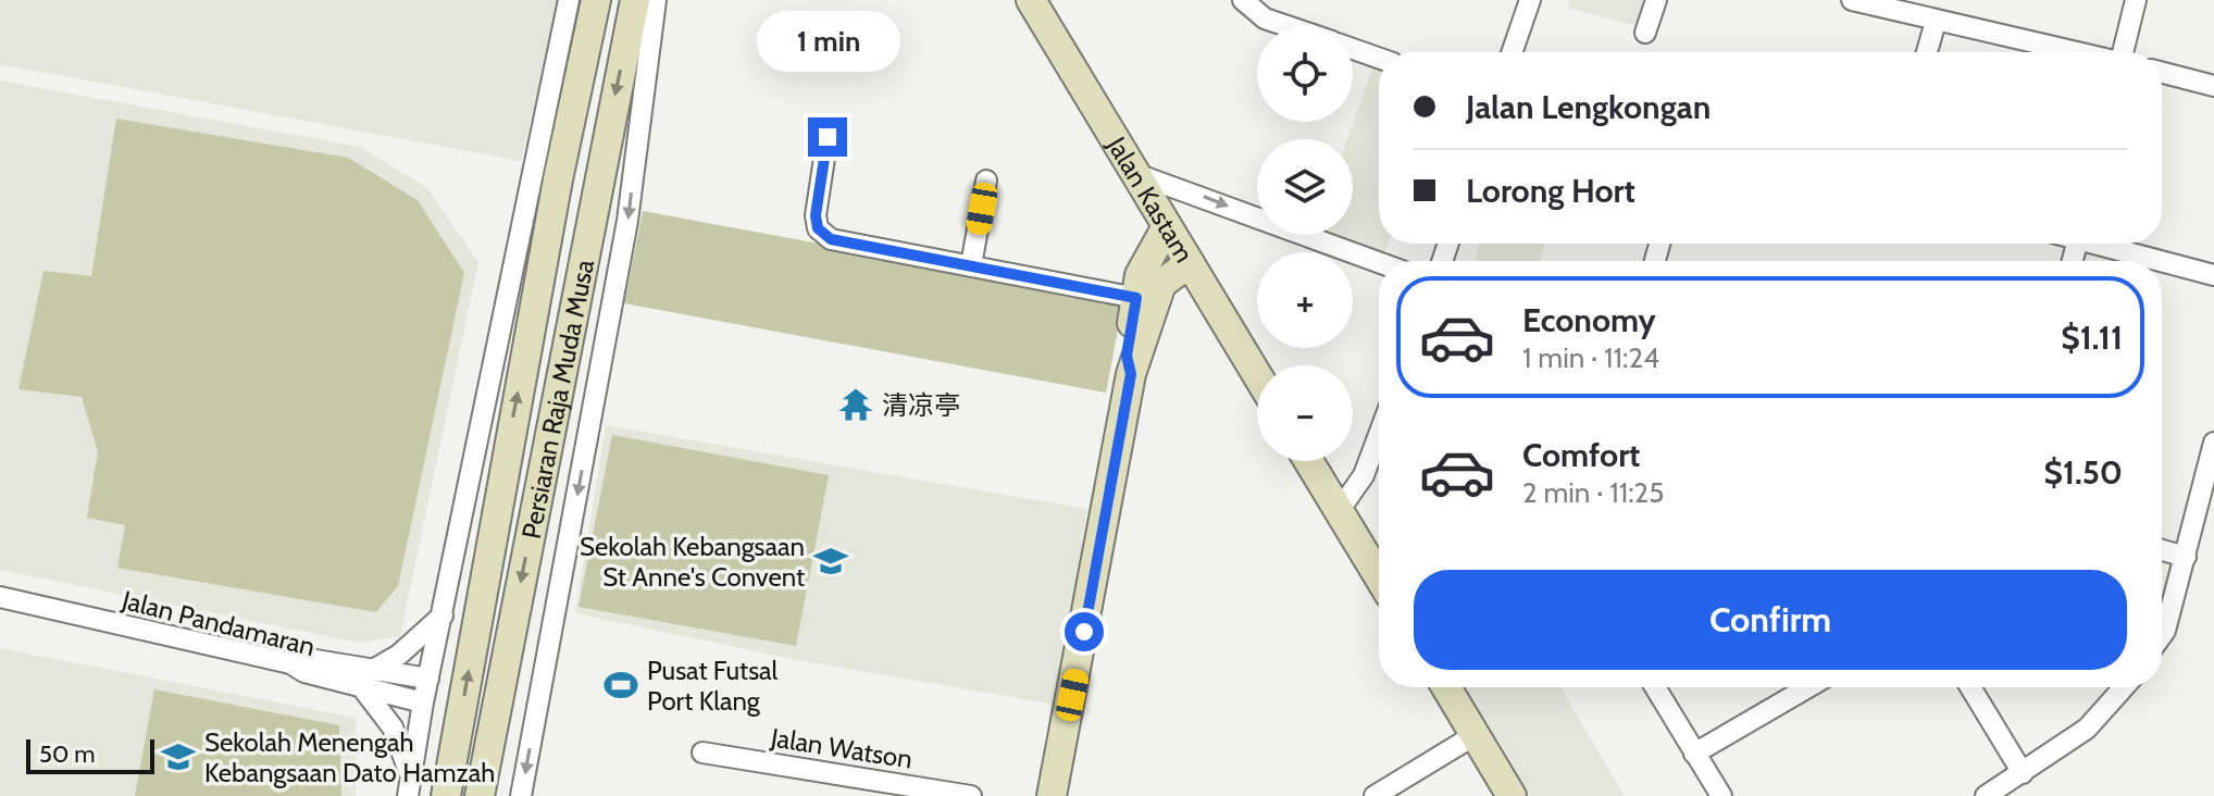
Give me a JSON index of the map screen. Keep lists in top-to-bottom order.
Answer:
{
  "streets": {
    "main road": ["Jalan Kastam", "Persiaran Raja Muda Musa"],
    "street": ["Jalan Pandamaran", "Jalan Watson"]
  },
  "places": {
    "temple": ["清凉亭"],
    "school or university": ["Sekolah Kebangsaan St Anne's Convent", "Sekolah Menengah Kebangsaan Dato Hamzah"],
    "sports": ["Pusat Futsal Port Klang"]
  },
  "scale_bar": "50 m",
  "page": {
    "bubble": "1 min",
    "map_buttons": ["+", "−"],
    "banner": ["Jalan Lengkongan", "Lorong Hort"],
    "list": [
      {
        "name": "Economy",
        "note": "1 min · 11:24",
        "value": "$1.11"
      },
      {
        "name": "Comfort",
        "note": "2 min · 11:25",
        "value": "$1.50"
      }
    ],
    "buttons": "Confirm",
    "scale": "50 m"
  }
}
